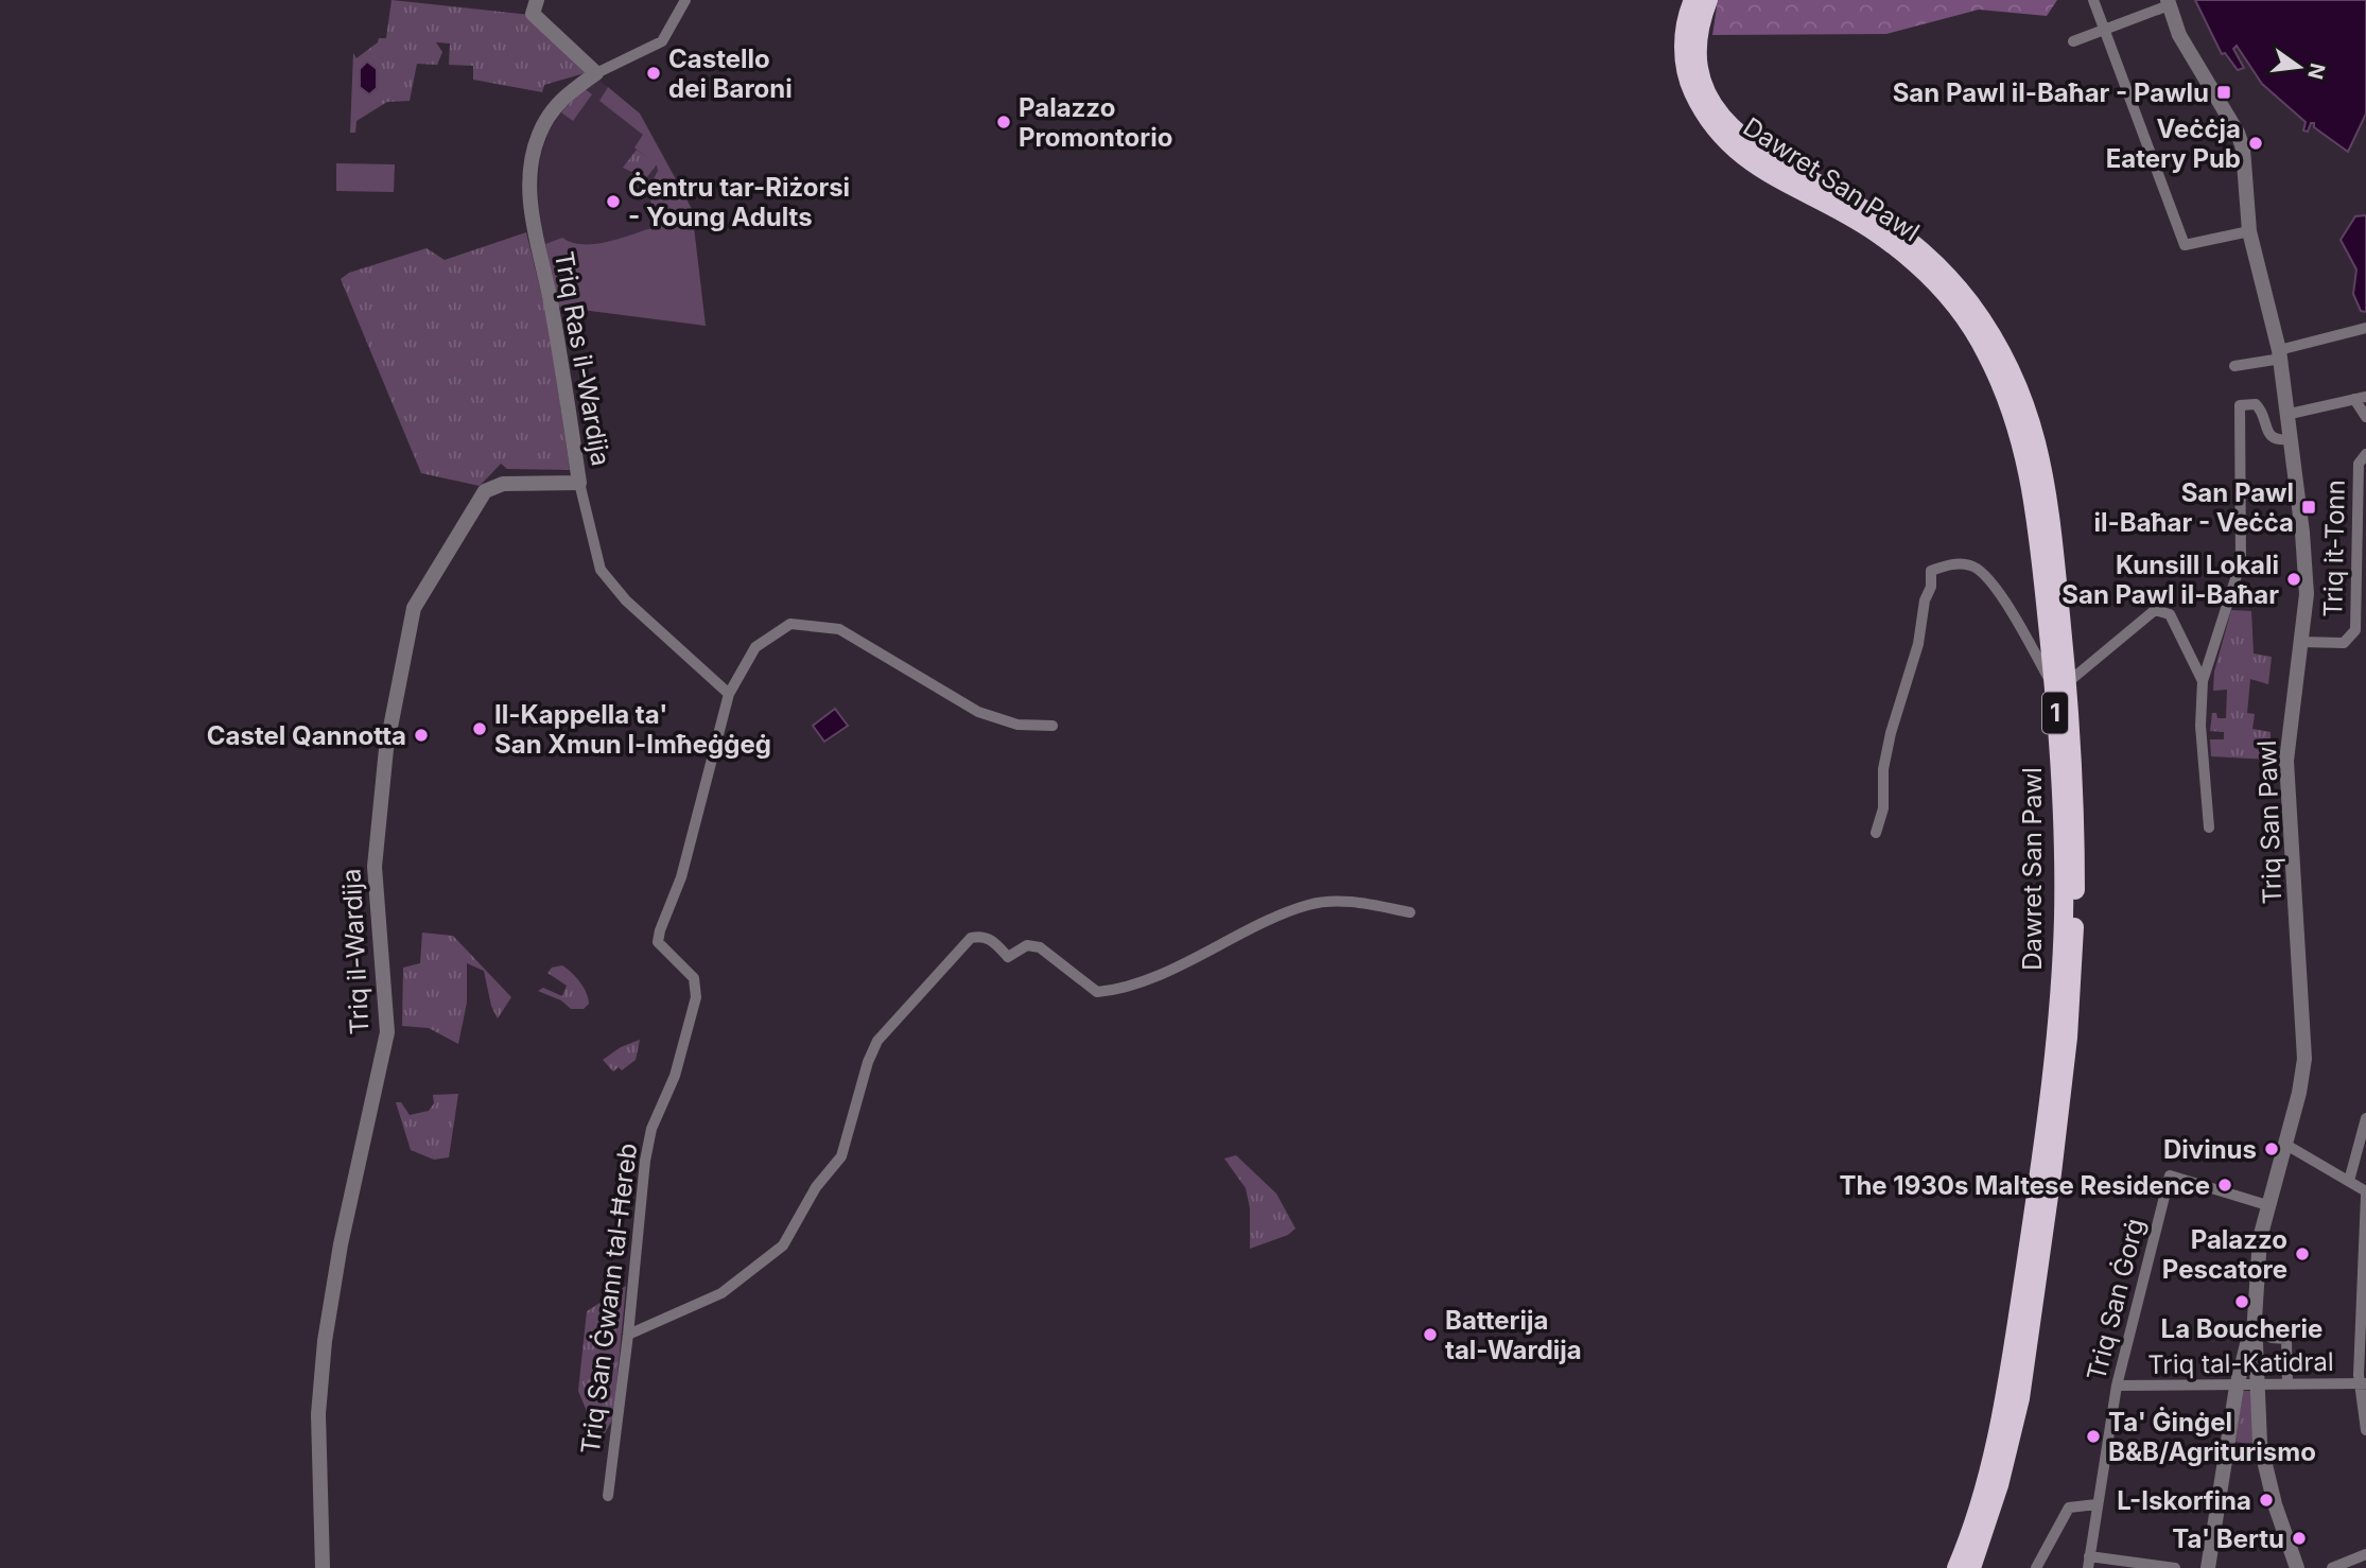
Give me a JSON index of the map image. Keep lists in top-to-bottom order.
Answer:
{
  "streets": {
    "highway": ["Dawret San Pawl", "1"],
    "street": [
      "Triq Ras il-Wardija",
      "Triq it-Tonn",
      "Triq San Pawl",
      "Triq il-Wardija",
      "Triq San Ġwann tal-Ħereb",
      "Triq San Ġorġ",
      "Triq tal-Katidral"
    ]
  },
  "crossings": [
    ["Triq Ras il-Wardija", "Triq il-Wardija"],
    ["Triq Ras il-Wardija", "Triq San Ġwann tal-Ħereb"],
    ["Triq it-Tonn", "Triq San Pawl"],
    ["Triq San Pawl", "Triq San Ġorġ"],
    ["Triq San Pawl", "Triq tal-Katidral"],
    ["Triq San Ġorġ", "Triq tal-Katidral"]
  ],
  "places": {
    "other": [
      "Castello dei Baroni",
      "Palazzo Promontorio",
      "Veċċja Eatery Pub",
      "Ċentru tar-Riżorsi - Young Adults",
      "Kunsill Lokali San Pawl il-Baħar",
      "Il-Kappella ta' San Xmun l-Imħeġġeġ",
      "Castel Qannotta",
      "Divinus",
      "The 1930s Maltese Residence",
      "Palazzo Pescatore",
      "La Boucherie",
      "Batterija tal-Wardija",
      "Ta' Ġinġel B&B/Agriturismo",
      "L-Iskorfina",
      "Ta' Bertu"
    ],
    "transit": ["San Pawl il-Baħar - Pawlu", "San Pawl il-Baħar - Veċċa"]
  },
  "north": "right"
}
